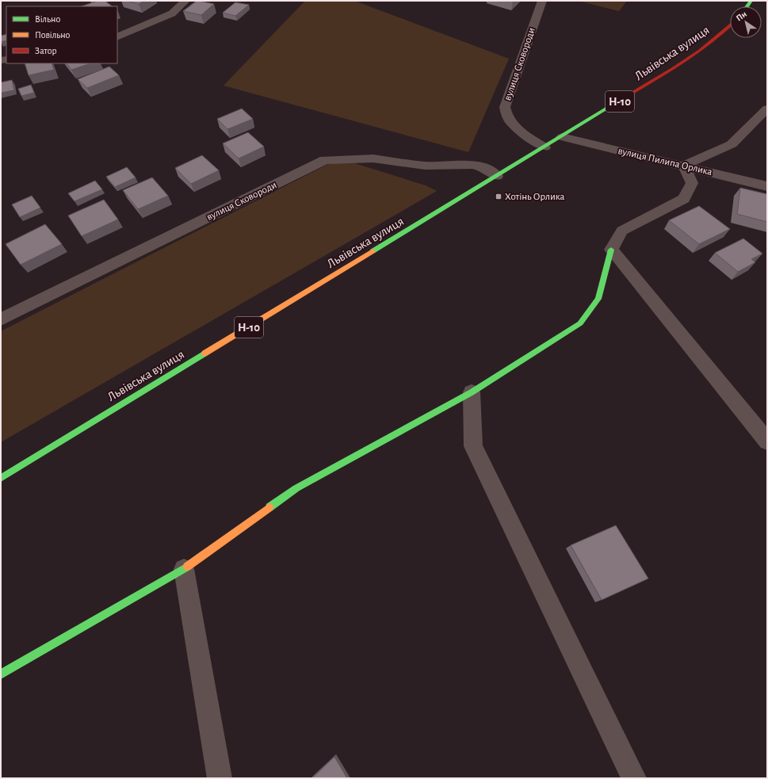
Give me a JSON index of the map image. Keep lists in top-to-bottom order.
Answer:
{
  "streets": {
    "main road": ["Львівська вулиця", "Н-10"],
    "street": ["вулиця Сковороди", "вулиця Пилипа Орлика"]
  },
  "crossings": [
    ["Львівська вулиця", "вулиця Сковороди"],
    ["Львівська вулиця", "вулиця Пилипа Орлика"]
  ],
  "places": {
    "transit": ["Хотінь Орлика"]
  },
  "legend": ["Вільно", "Повільно", "Затор"],
  "north": "top left"
}
